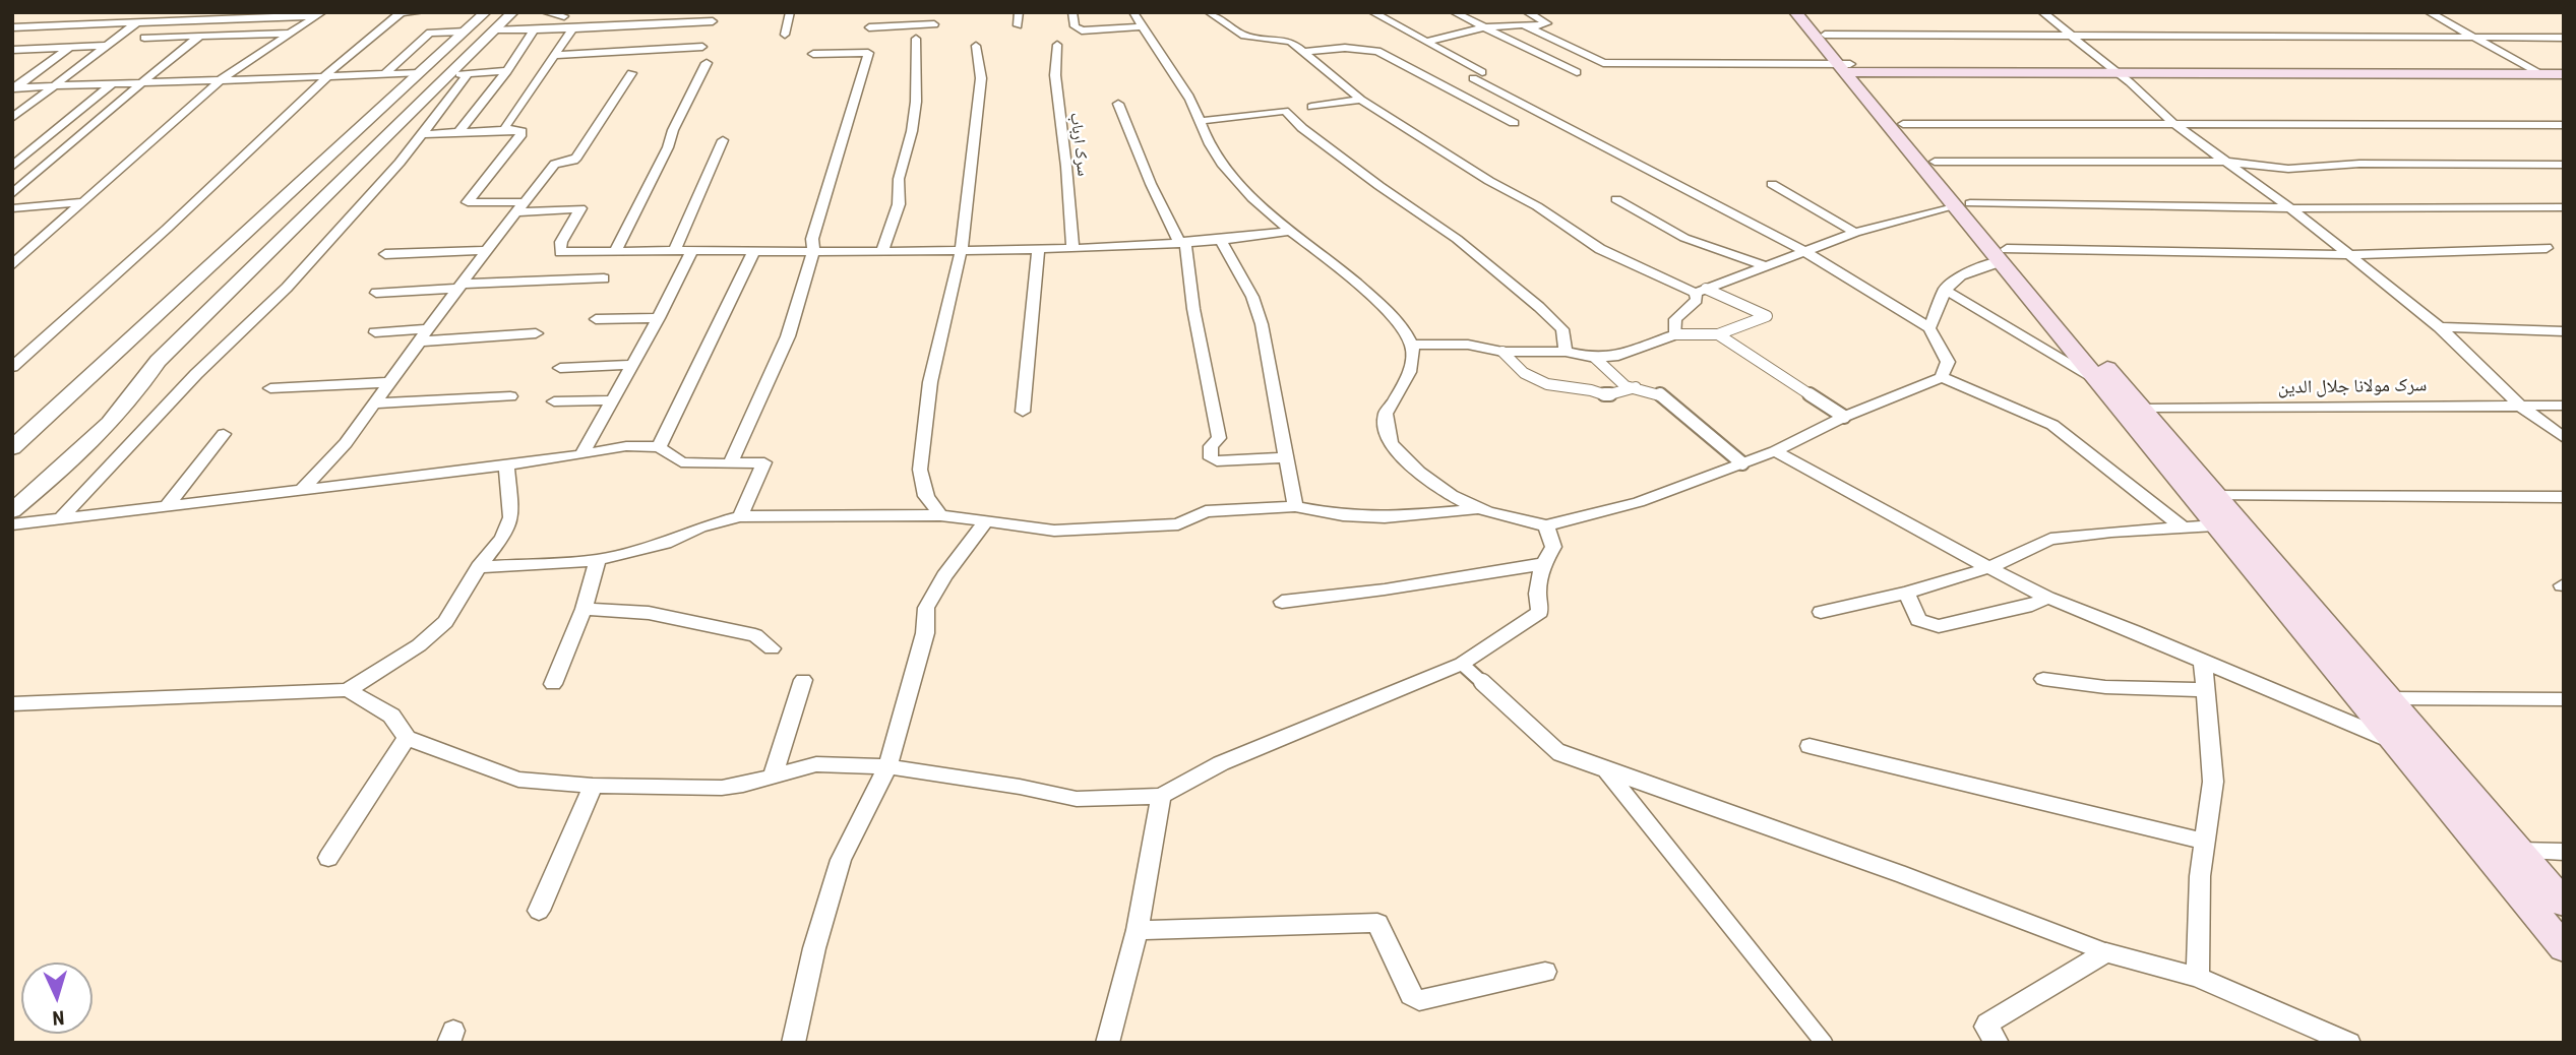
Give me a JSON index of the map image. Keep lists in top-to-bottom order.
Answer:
{
  "streets": {
    "street": ["سرک ارباب", "سرک مولانا جلال الدین"]
  },
  "north": "bottom"
}
